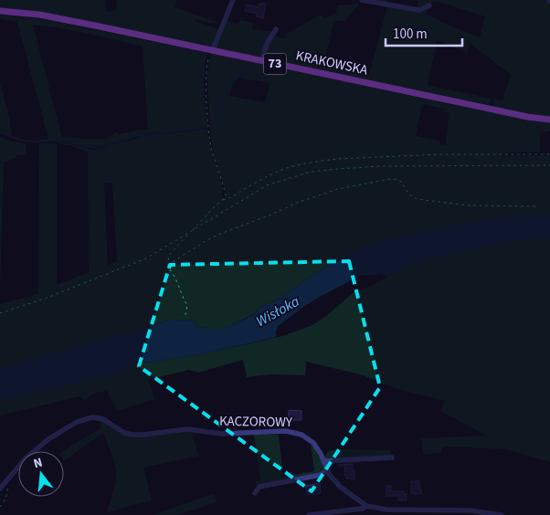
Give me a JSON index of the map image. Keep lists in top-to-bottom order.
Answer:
{
  "streets": {
    "main road": ["KRAKOWSKA", "73"],
    "street": ["KACZOROWY"]
  },
  "water": ["Wisłoka"],
  "scale_bar": "100 m",
  "north": "top"
}
